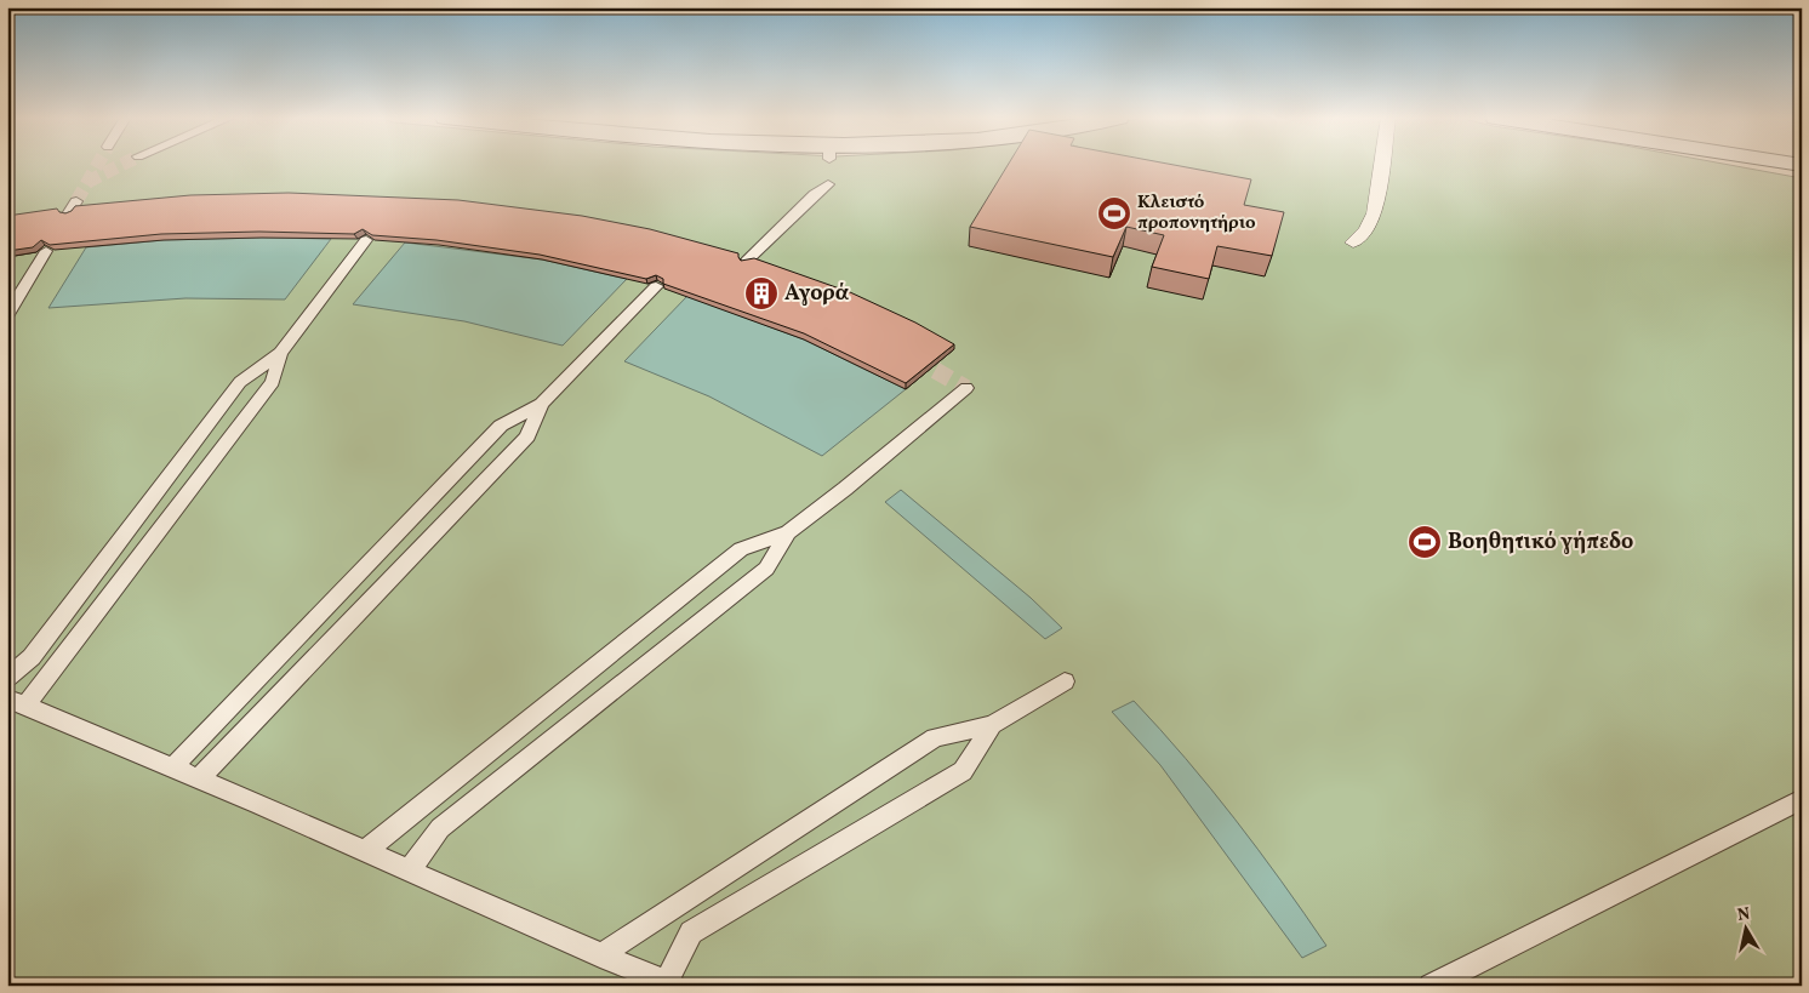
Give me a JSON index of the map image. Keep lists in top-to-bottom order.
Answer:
{
  "places": {
    "sports": ["Κλειστό προπονητήριο", "Βοηθητικό γήπεδο"],
    "building": ["Αγορά"]
  },
  "north": "top"
}
